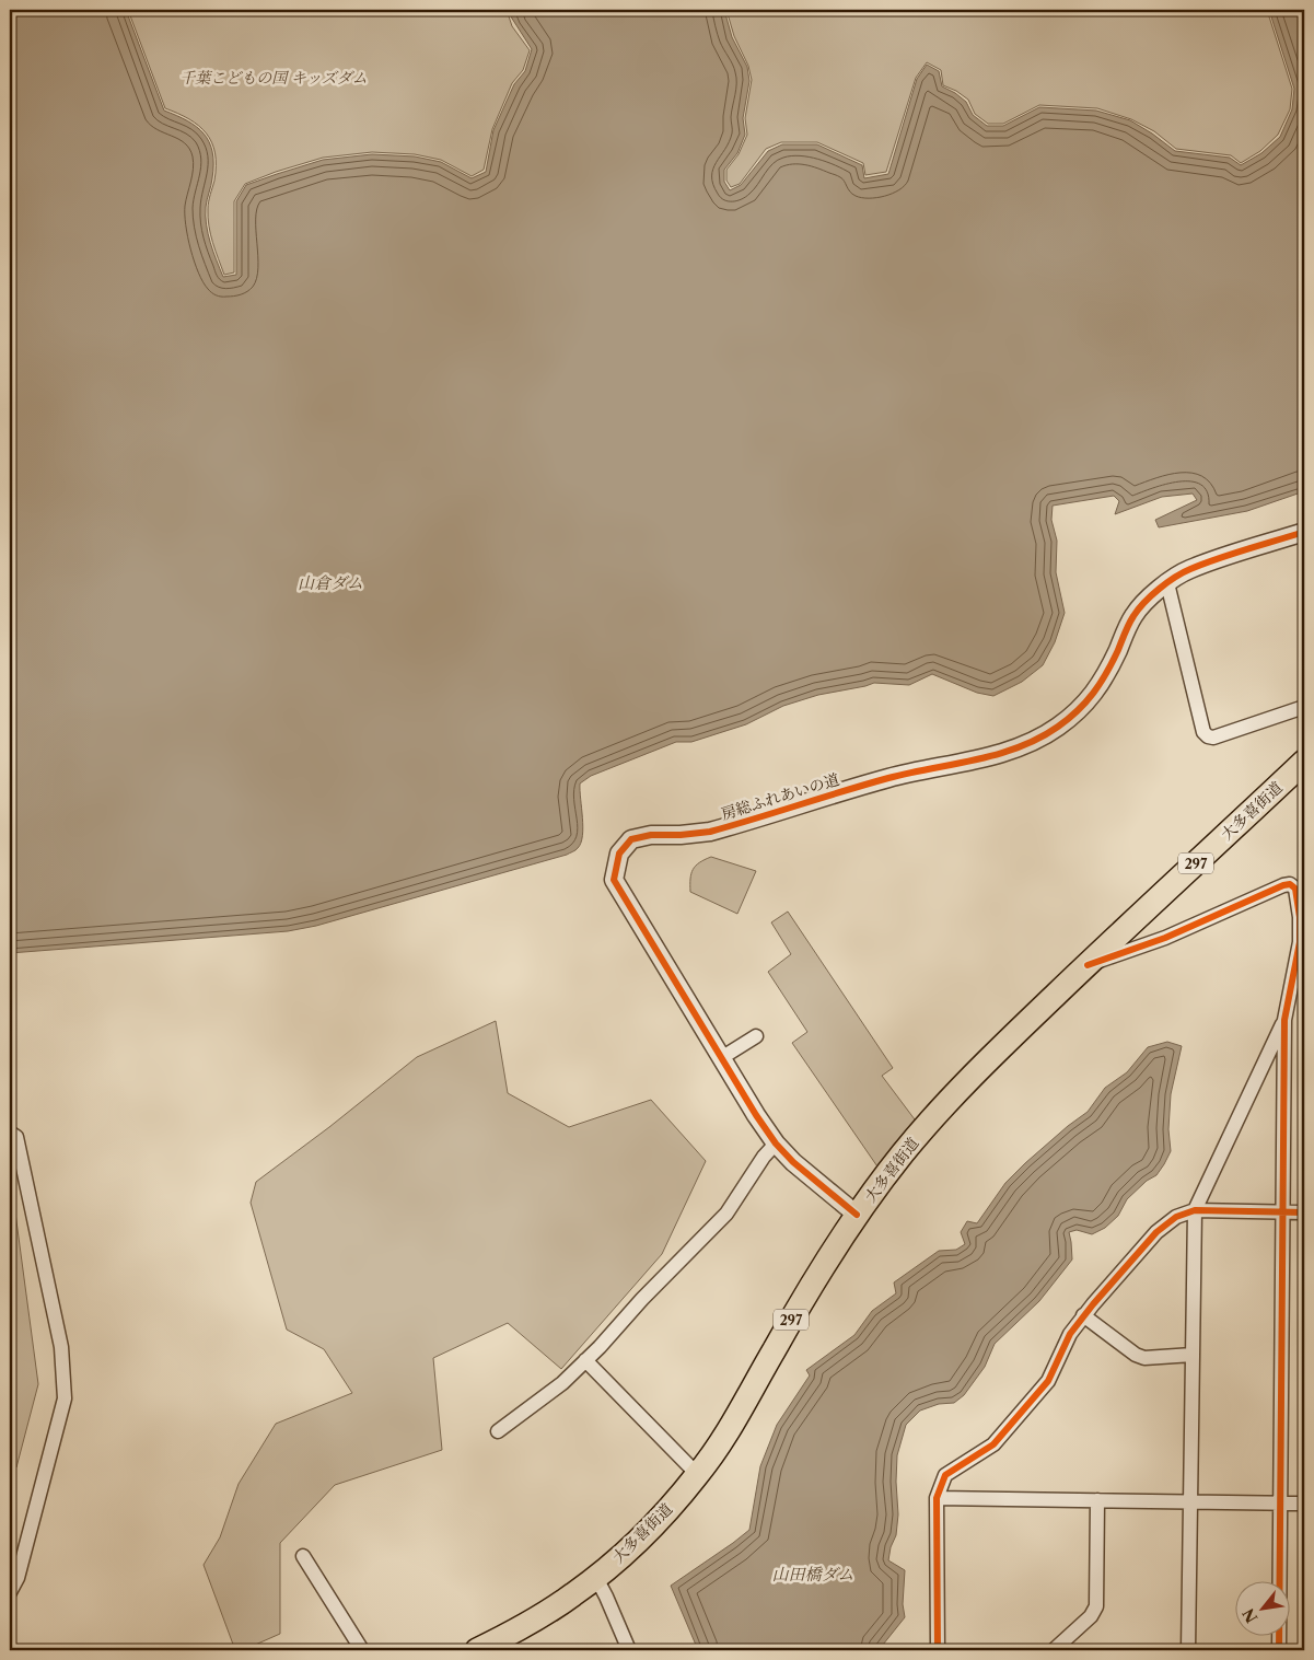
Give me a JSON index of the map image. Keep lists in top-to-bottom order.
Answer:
{
  "streets": {
    "highway": ["大多喜街道", "297"],
    "street": ["房総ふれあいの道"]
  },
  "crossings": [
    ["房総ふれあいの道", "大多喜街道"]
  ],
  "water": ["山倉ダム", "山田橋ダム"],
  "parks": ["千葉こどもの国 キッズダム"],
  "north": "bottom left"
}
